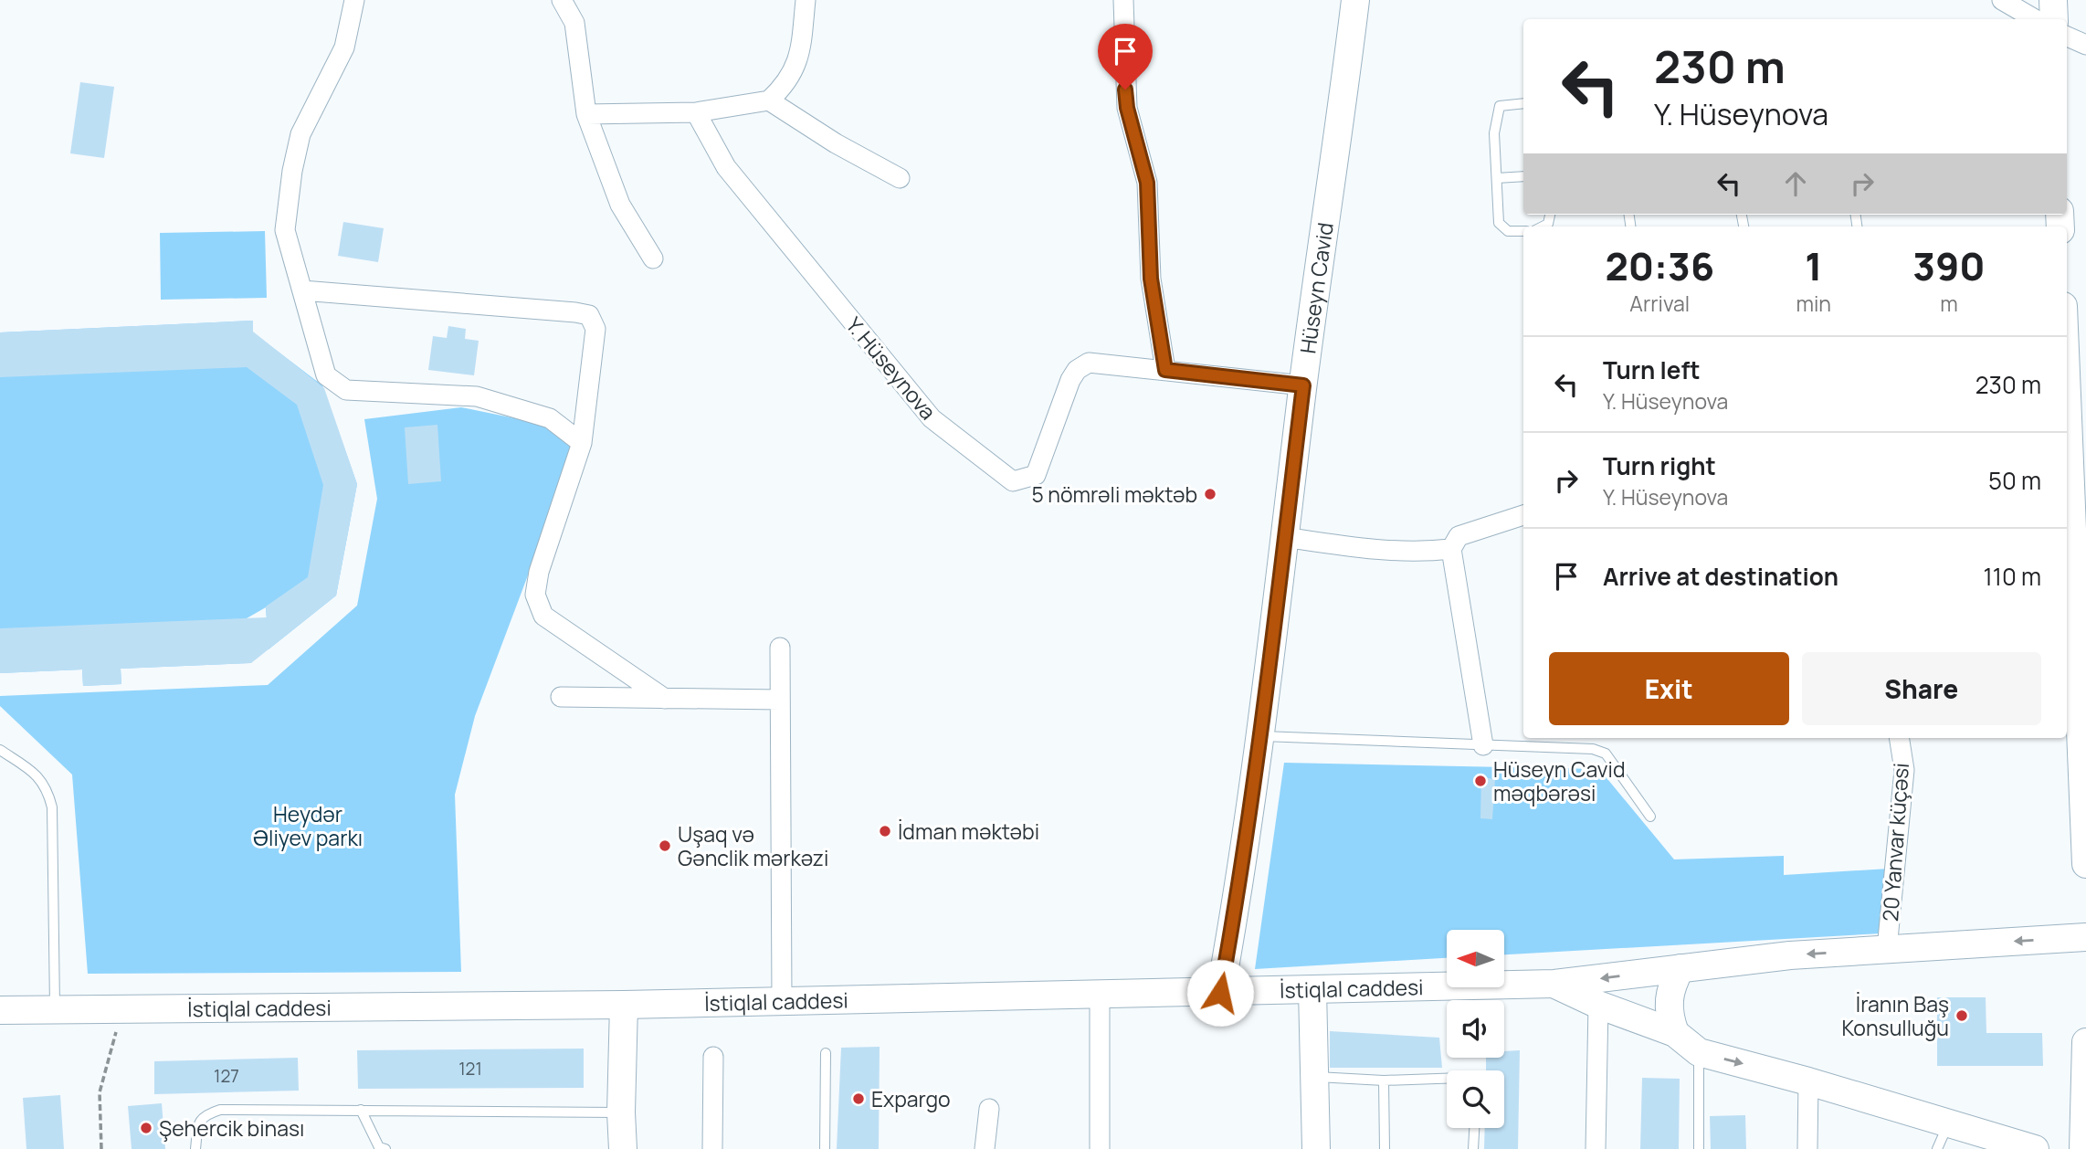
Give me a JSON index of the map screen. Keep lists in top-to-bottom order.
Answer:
{
  "streets": {
    "main road": ["Hüseyn Cavid", "İstiqlal caddesi"],
    "street": ["Y. Hüseynova", "20 Yanvar küçəsi"]
  },
  "crossings": [
    ["Hüseyn Cavid", "Y. Hüseynova"],
    ["Hüseyn Cavid", "İstiqlal caddesi"],
    ["20 Yanvar küçəsi", "İstiqlal caddesi"]
  ],
  "parks": ["Heydər Əliyev parkı"],
  "places": [
    "5 nömrəli məktəb",
    "Hüseyn Cavid məqbərəsi",
    "İdman məktəbi",
    "Uşaq və Gənclik mərkəzi",
    "İranın Baş Konsulluğu",
    "Expargo",
    "Şehercik binası"
  ],
  "house_numbers": ["121", "127"],
  "north": "left",
  "page": {
    "turn": ["230 m", "Y. Hüseynova"],
    "eta": [
      "20:36",
      "Arrival",
      "1",
      "min",
      "390",
      "m"
    ],
    "list": [
      {
        "name": "Turn left",
        "note": "Y. Hüseynova",
        "value": "230 m"
      },
      {
        "name": "Turn right",
        "note": "Y. Hüseynova",
        "value": "50 m"
      },
      {
        "name": "Arrive at destination",
        "value": "110 m"
      }
    ],
    "buttons": ["Exit", "Share"]
  }
}
